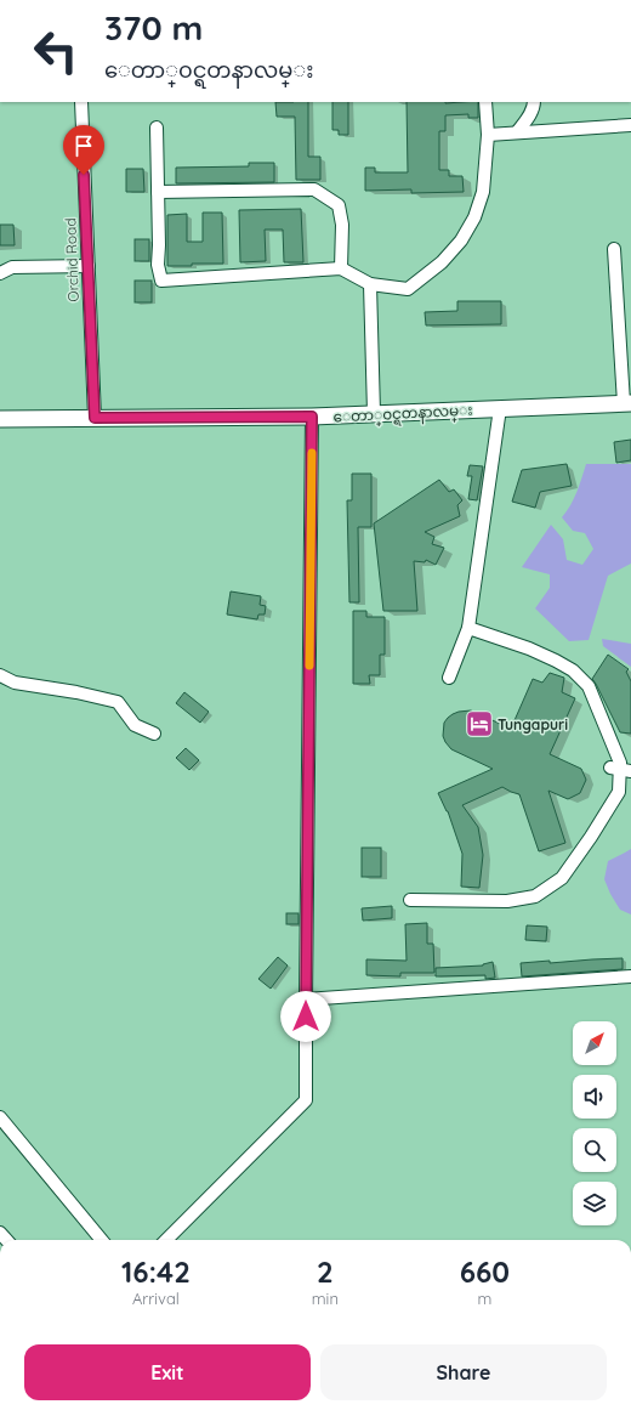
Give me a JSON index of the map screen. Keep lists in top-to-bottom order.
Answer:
{
  "streets": {
    "main road": ["ေတာ္၀င္ရတနာလမ္း"],
    "street": ["Orchid Road"]
  },
  "crossings": [
    ["Orchid Road", "ေတာ္၀င္ရတနာလမ္း"]
  ],
  "places": {
    "hotel": ["Tungapuri"]
  },
  "north": "top right",
  "page": {
    "turn": ["370 m", "ေတာ္၀င္ရတနာလမ္း"],
    "eta": [
      "16:42",
      "Arrival",
      "2",
      "min",
      "660",
      "m"
    ],
    "buttons": ["Exit", "Share"]
  }
}
